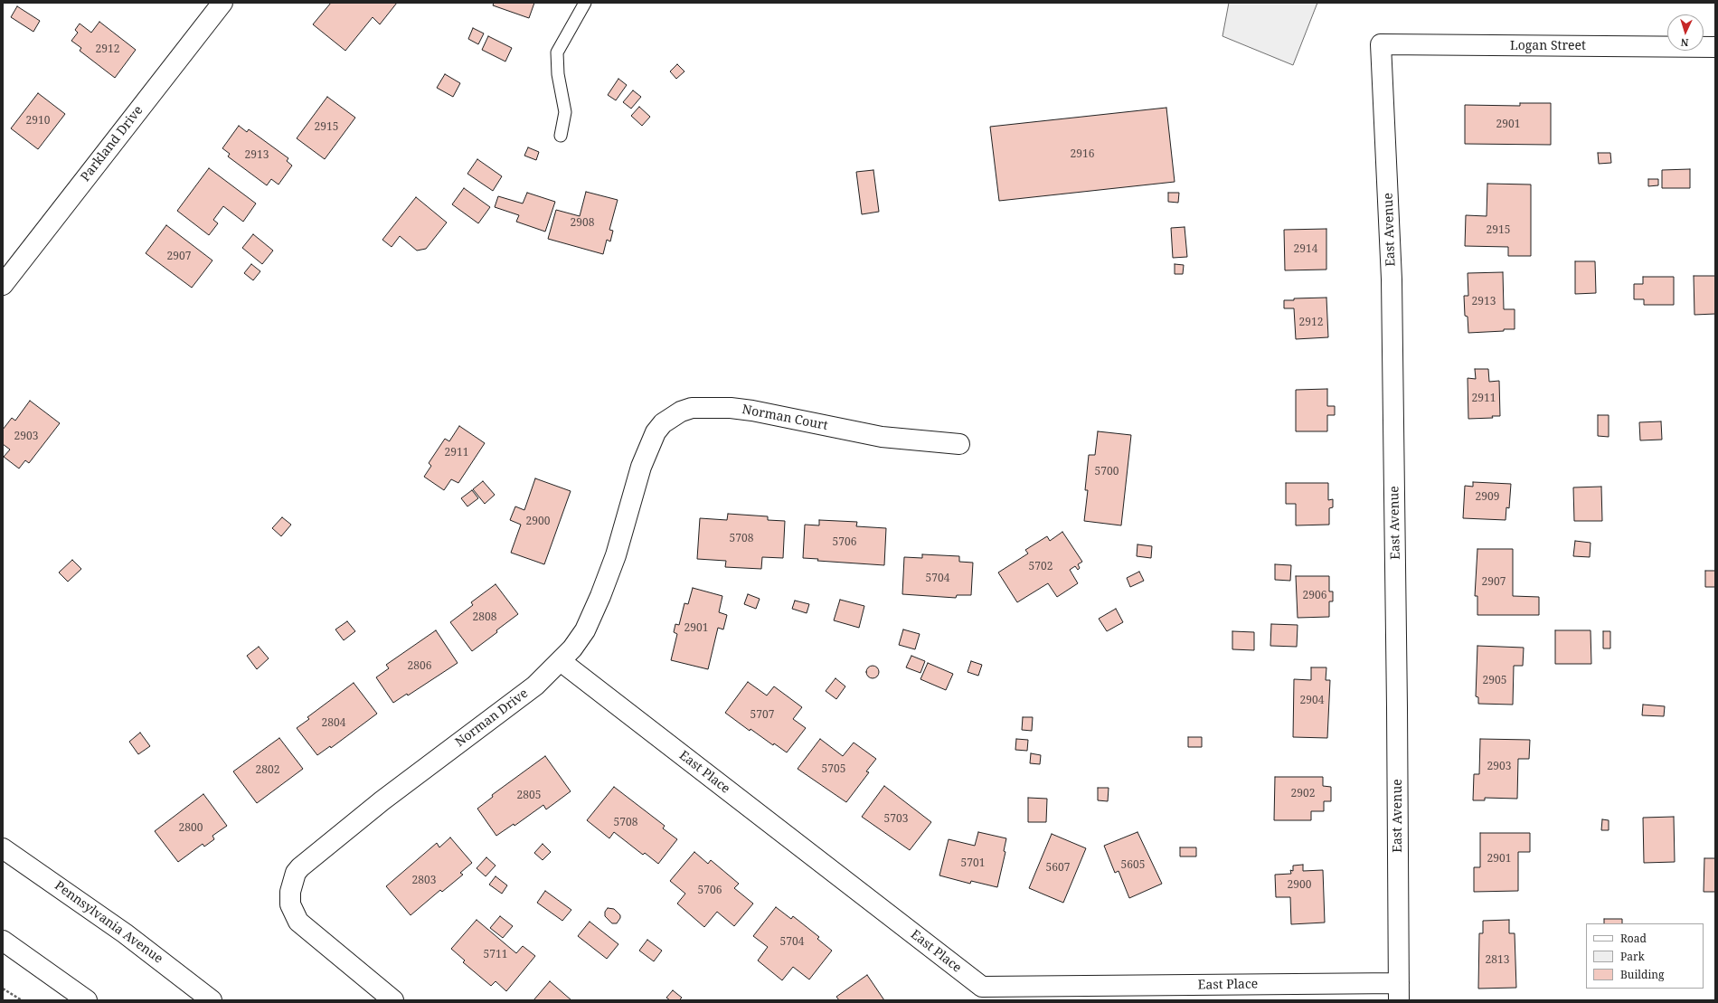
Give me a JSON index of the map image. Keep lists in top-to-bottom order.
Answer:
{
  "streets": {
    "main road": [
      "Logan Street",
      "Parkland Drive",
      "East Avenue",
      "Norman Court",
      "Norman Drive",
      "East Place",
      "Pennsylvania Avenue"
    ]
  },
  "crossings": [
    ["Logan Street", "East Avenue"],
    ["East Avenue", "East Place"],
    ["Norman Court", "Norman Drive"],
    ["Norman Drive", "East Place"]
  ],
  "house_numbers": [
    "2912",
    "2910",
    "2901",
    "2915",
    "2916",
    "2913",
    "2908",
    "2915",
    "2914",
    "2907",
    "2913",
    "2912",
    "2911",
    "2903",
    "2911",
    "5700",
    "2909",
    "2900",
    "5708",
    "5706",
    "5702",
    "5704",
    "2907",
    "2906",
    "2808",
    "2901",
    "2806",
    "2905",
    "2904",
    "5707",
    "2804",
    "2903",
    "5705",
    "2802",
    "2902",
    "2805",
    "5703",
    "5708",
    "2800",
    "2901",
    "5701",
    "5605",
    "5607",
    "2803",
    "2900",
    "5706",
    "5704",
    "5711",
    "2813"
  ],
  "legend": ["Road", "Park", "Building"],
  "north": "bottom"
}
